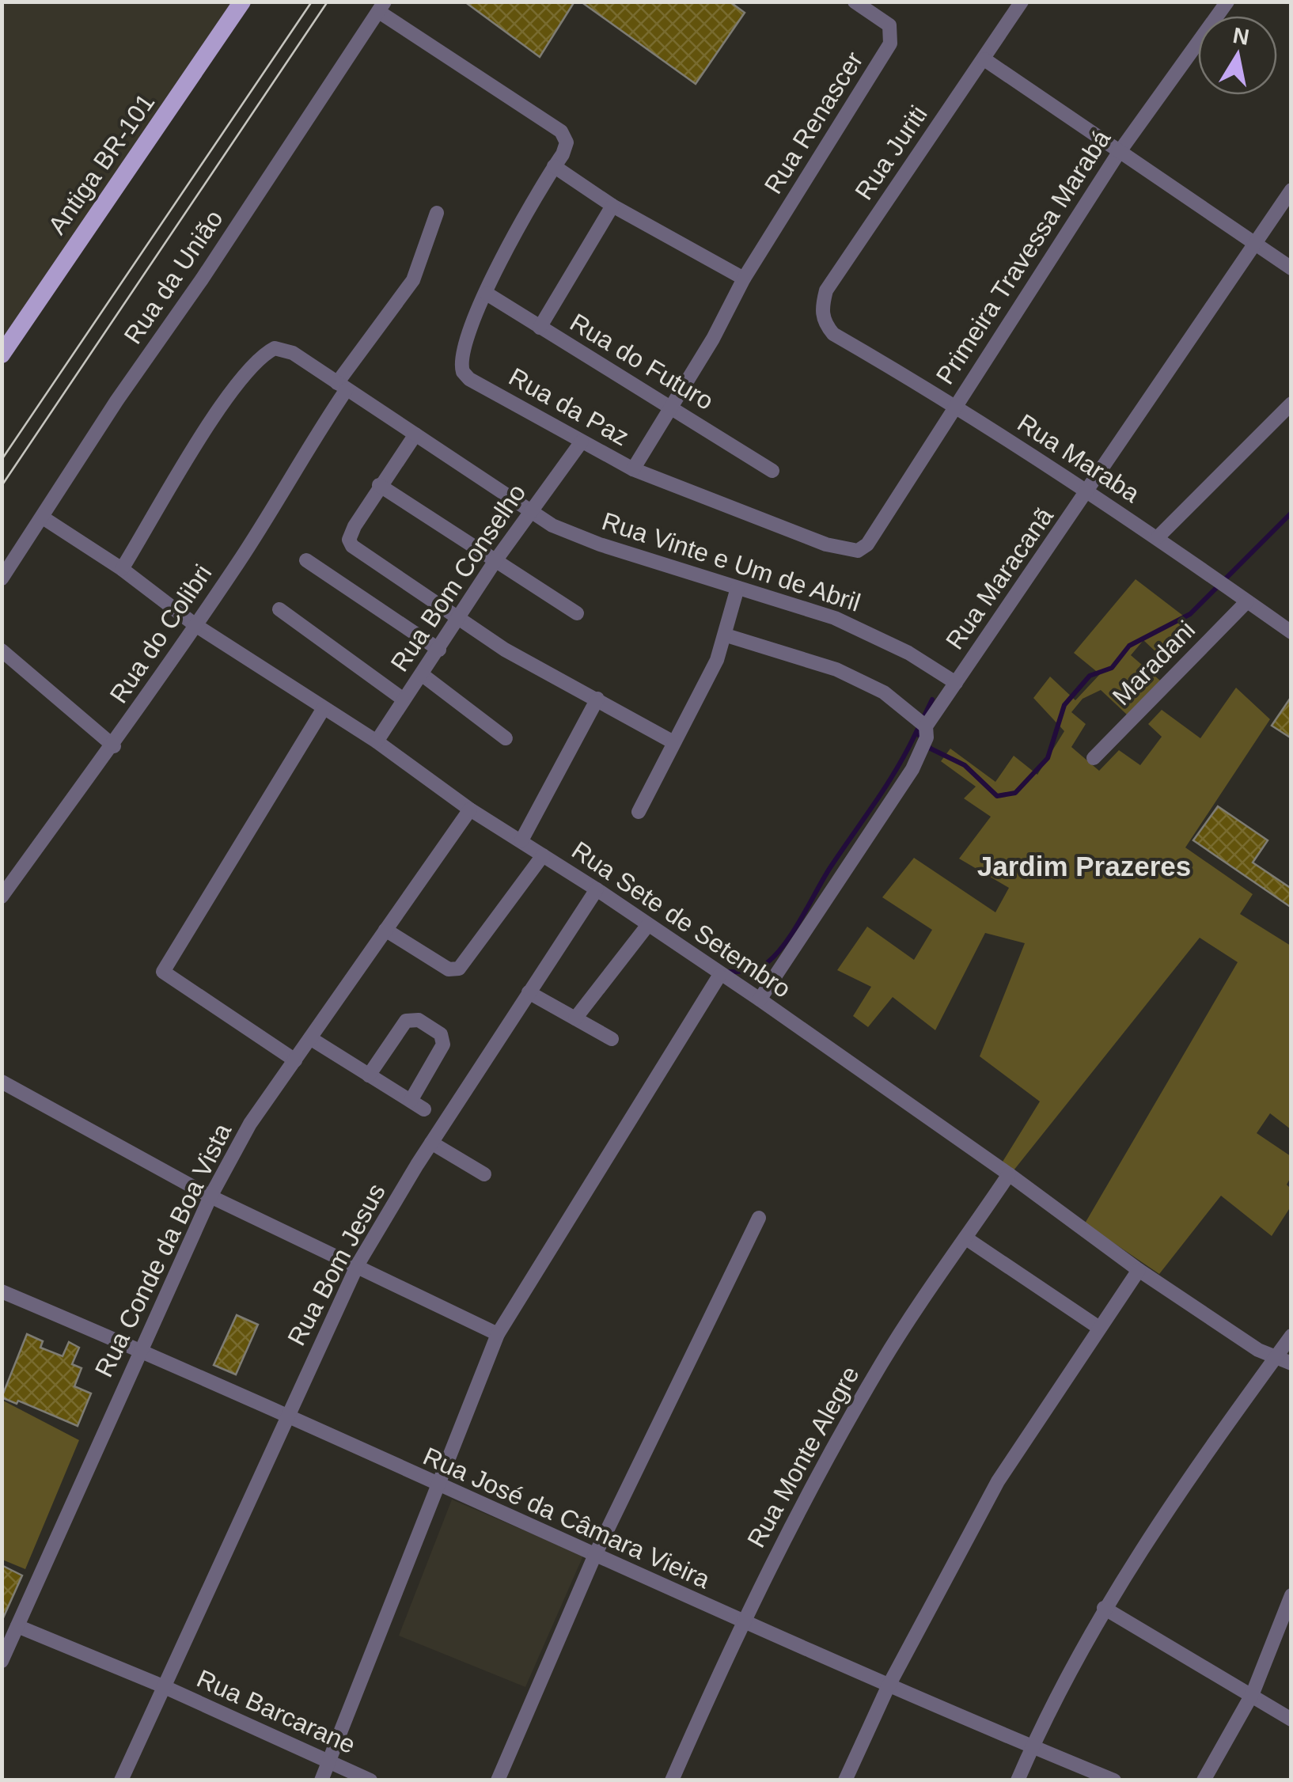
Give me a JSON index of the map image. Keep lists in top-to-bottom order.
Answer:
{
  "streets": {
    "main road": ["Antiga BR-101"],
    "street": [
      "Rua Renascer",
      "Rua Juriti",
      "Primeira Travessa Marabá",
      "Rua da União",
      "Rua do Futuro",
      "Rua da Paz",
      "Rua Maraba",
      "Rua Vinte e Um de Abril",
      "Rua Bom Conselho",
      "Rua Maracanã",
      "Rua do Colibri",
      "Maradani",
      "Rua Sete de Setembro",
      "Rua Conde da Boa Vista",
      "Rua Bom Jesus",
      "Rua Monte Alegre",
      "Rua José da Câmara Vieira",
      "Rua Barcarane"
    ]
  },
  "crossings": [
    ["Rua Juriti", "Rua Maraba"],
    ["Primeira Travessa Marabá", "Rua da Paz"],
    ["Primeira Travessa Marabá", "Rua Maraba"],
    ["Rua da União", "Rua Sete de Setembro"],
    ["Rua do Futuro", "Rua da Paz"],
    ["Rua da Paz", "Rua Bom Conselho"],
    ["Rua Maraba", "Rua Maracanã"],
    ["Rua Maraba", "Maradani"],
    ["Rua Vinte e Um de Abril", "Rua Bom Conselho"],
    ["Rua Vinte e Um de Abril", "Rua Maracanã"],
    ["Rua Bom Conselho", "Rua Sete de Setembro"],
    ["Rua Maracanã", "Rua Sete de Setembro"],
    ["Rua do Colibri", "Rua Sete de Setembro"],
    ["Rua Sete de Setembro", "Rua Conde da Boa Vista"],
    ["Rua Sete de Setembro", "Rua Bom Jesus"],
    ["Rua Sete de Setembro", "Rua Monte Alegre"],
    ["Rua Conde da Boa Vista", "Rua José da Câmara Vieira"],
    ["Rua Conde da Boa Vista", "Rua Barcarane"],
    ["Rua Bom Jesus", "Rua José da Câmara Vieira"],
    ["Rua Bom Jesus", "Rua Barcarane"],
    ["Rua Monte Alegre", "Rua José da Câmara Vieira"]
  ],
  "districts": ["Jardim Prazeres"],
  "north": "top"
}
